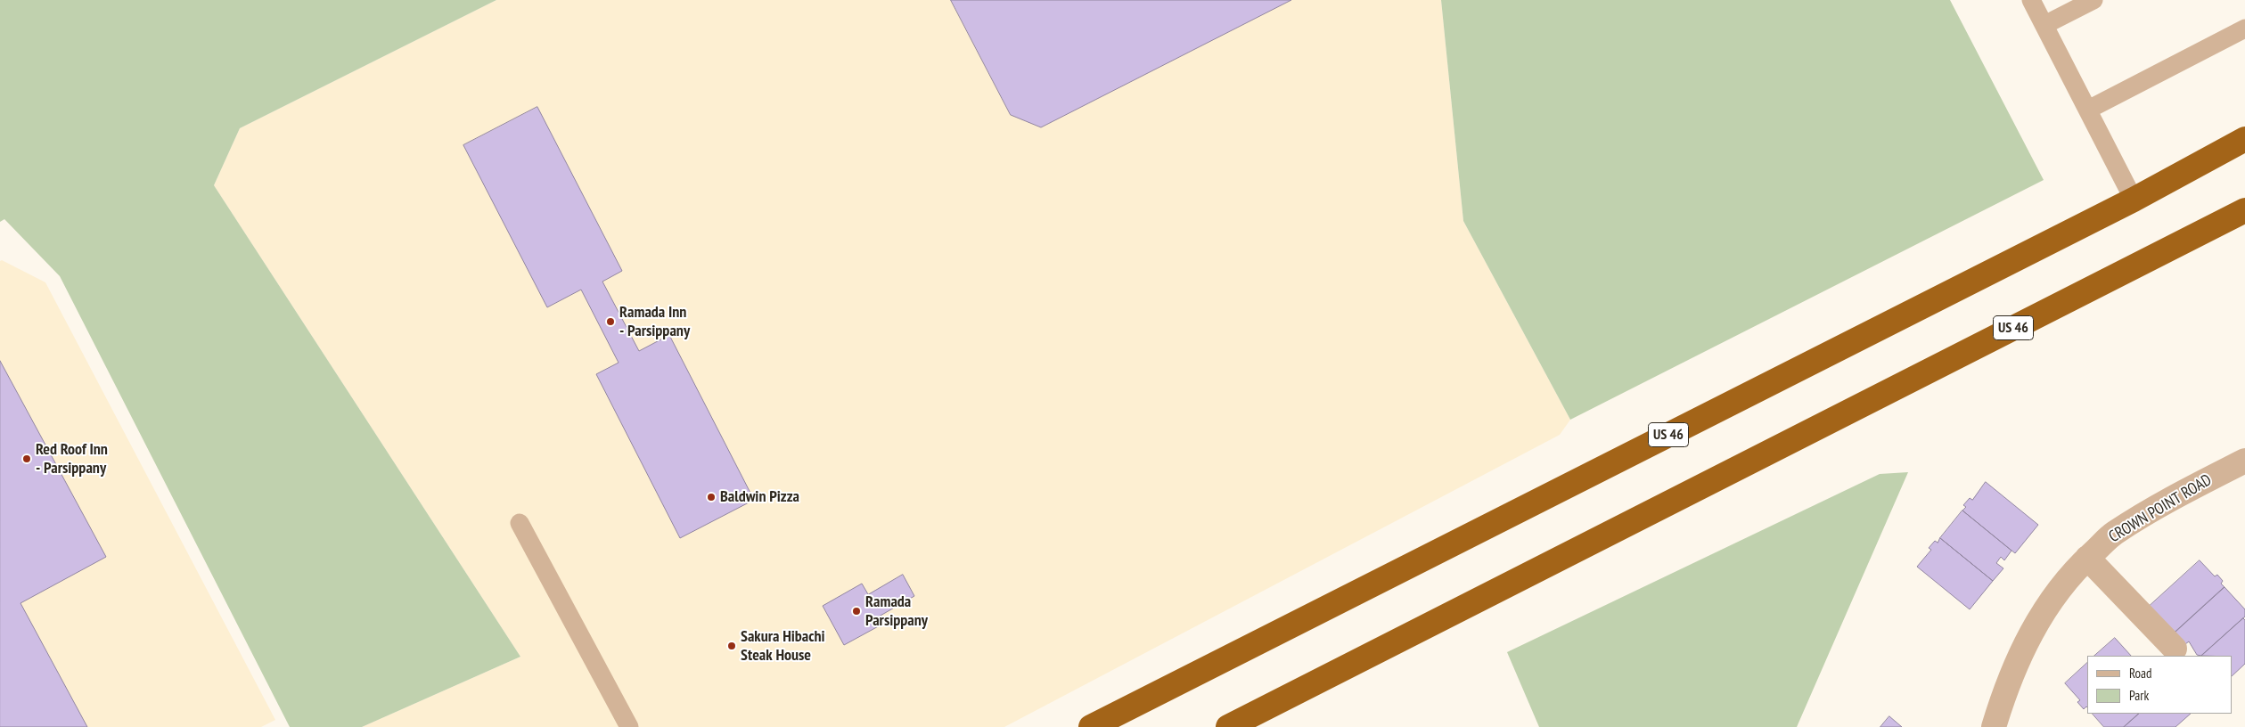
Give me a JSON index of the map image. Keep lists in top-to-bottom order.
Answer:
{
  "streets": {
    "highway": ["US 46"],
    "street": ["CROWN POINT ROAD"]
  },
  "places": [
    "Ramada Inn - Parsippany",
    "Red Roof Inn - Parsippany",
    "Baldwin Pizza",
    "Ramada Parsippany",
    "Sakura Hibachi Steak House"
  ],
  "legend": ["Road", "Park"]
}
